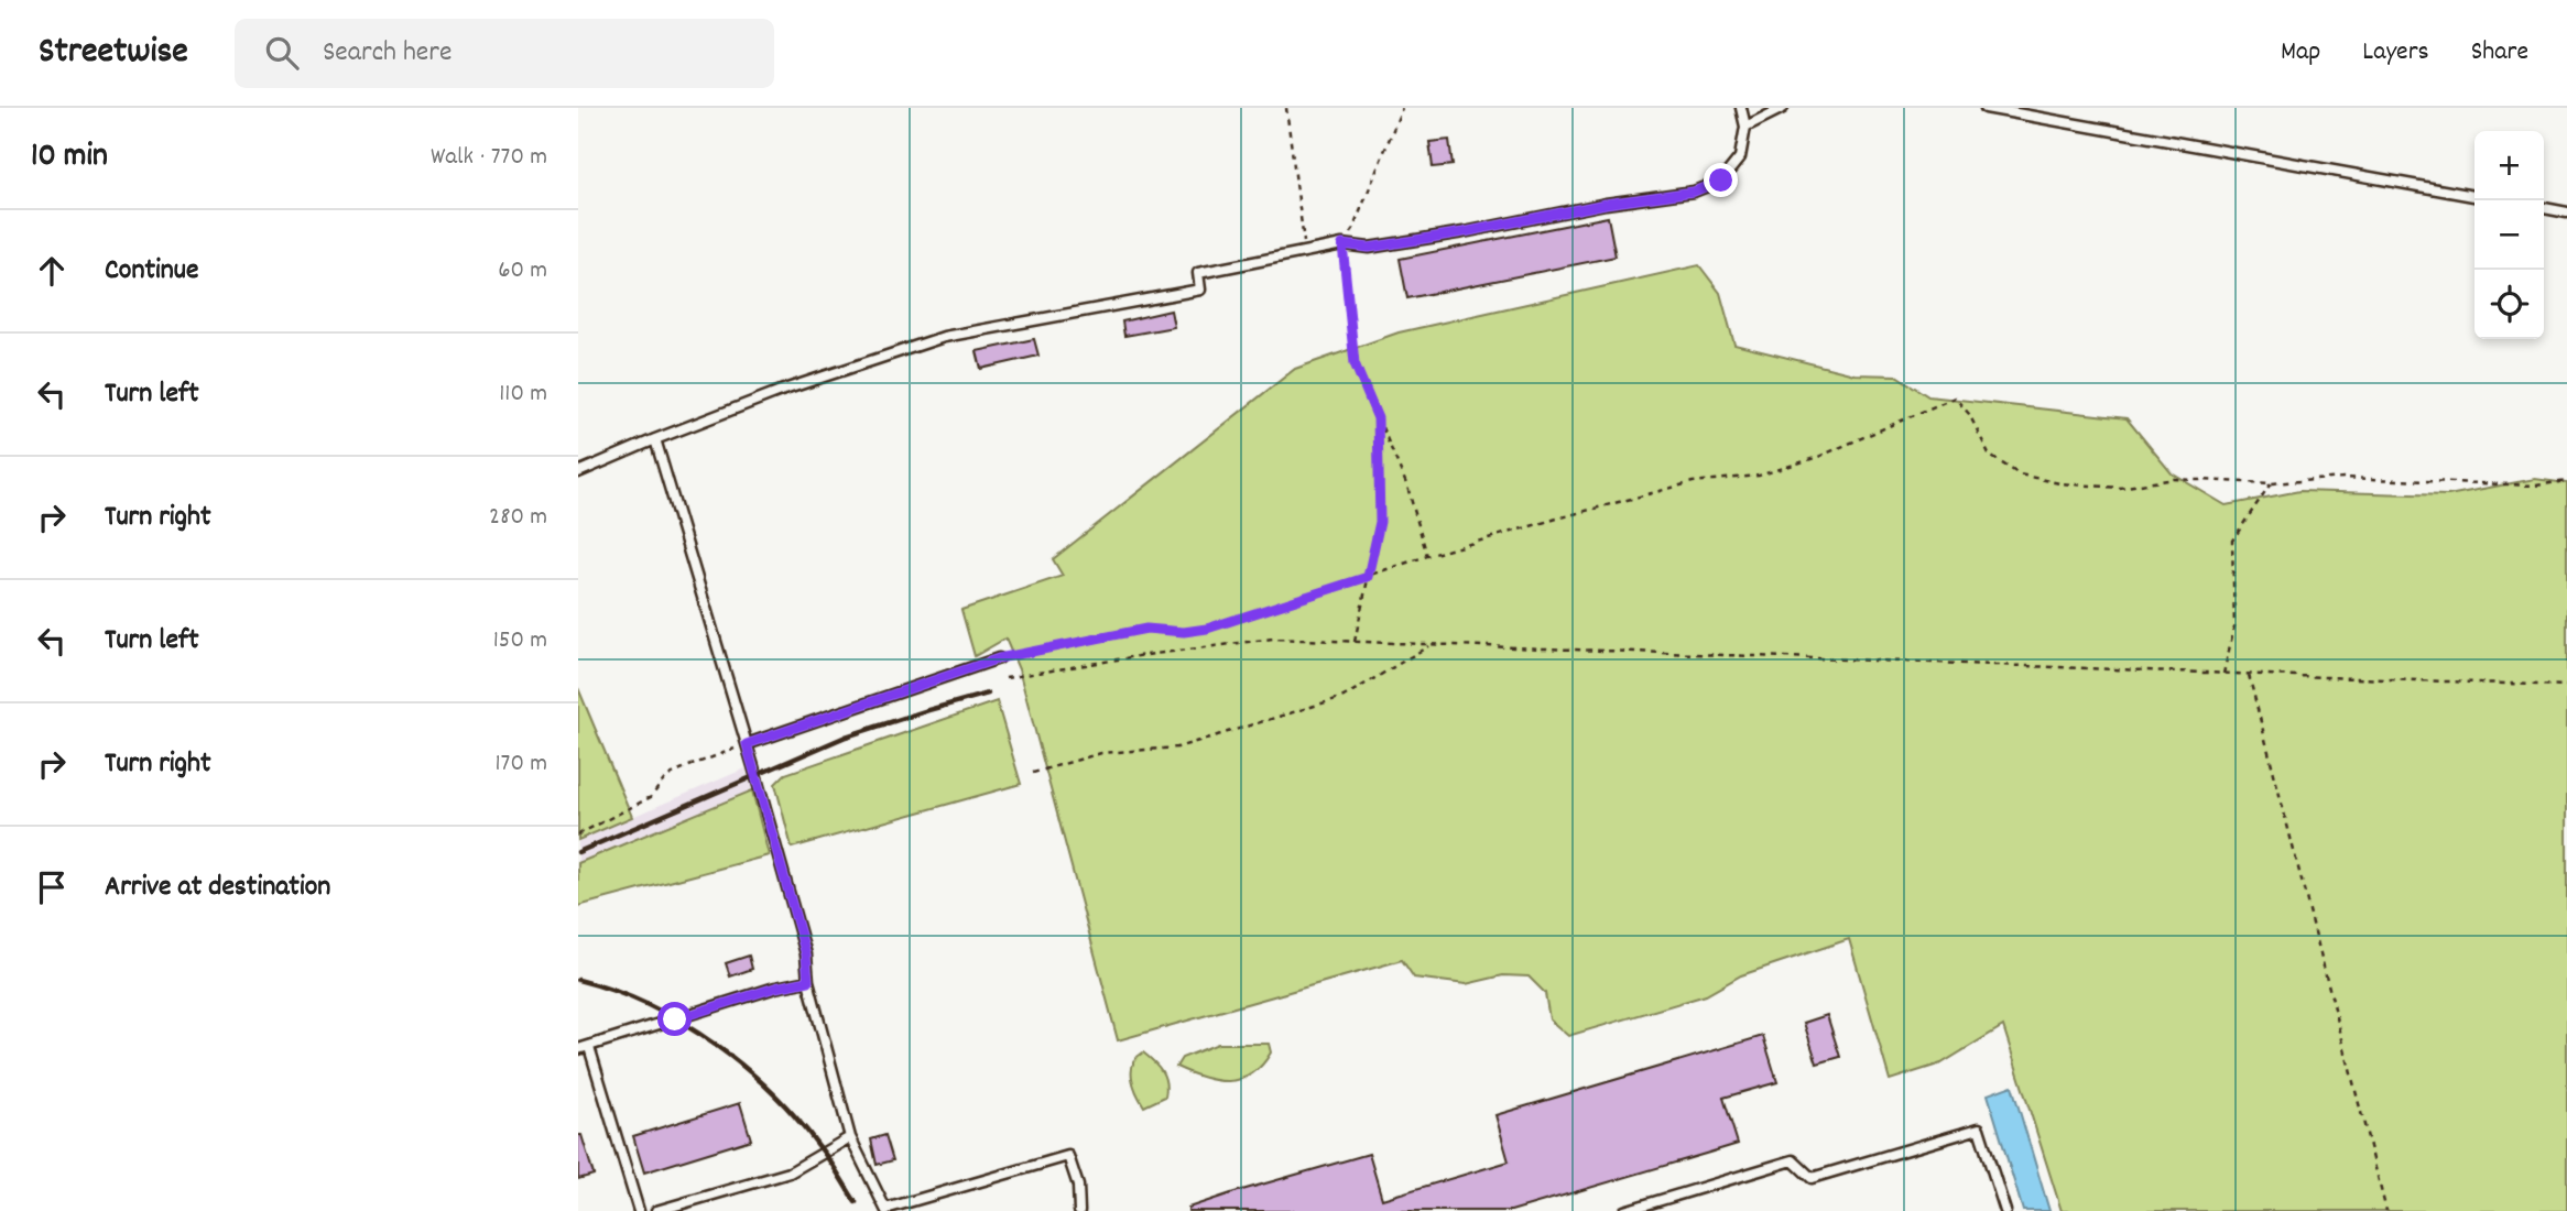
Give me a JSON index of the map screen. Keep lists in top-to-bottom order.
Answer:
{
  "page": {
    "header": "Streetwise",
    "search": "Search here",
    "nav": ["Map", "Layers", "Share"],
    "heading": ["10 min", "Walk · 770 m"],
    "map_buttons": ["+", "−"],
    "list": [
      ["Continue", "60 m"],
      ["Turn left", "110 m"],
      ["Turn right", "280 m"],
      ["Turn left", "150 m"],
      ["Turn right", "170 m"],
      "Arrive at destination"
    ]
  }
}
